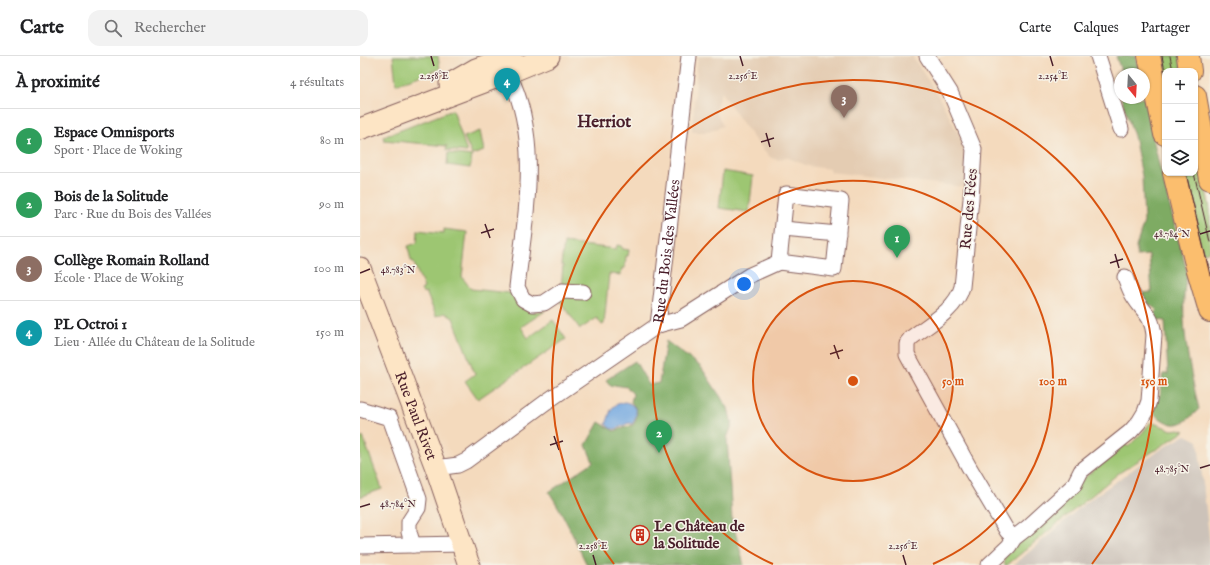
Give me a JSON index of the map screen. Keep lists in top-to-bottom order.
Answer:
{
  "streets": {
    "street": ["Rue des Fées", "Rue du Bois des Vallées", "Rue Paul Rivet"]
  },
  "crossings": [
    ["Rue du Bois des Vallées", "Rue Paul Rivet"]
  ],
  "districts": ["Herriot"],
  "places": {
    "building": ["Le Château de la Solitude"]
  },
  "north": "bottom",
  "page": {
    "header": "Carte",
    "search": "Rechercher",
    "nav": ["Carte", "Calques", "Partager"],
    "heading": ["À proximité", "4 résultats"],
    "map_buttons": ["+", "−"],
    "pins": [
      "4",
      "3",
      "1",
      "2"
    ],
    "list": [
      {
        "mark": "1",
        "name": "Espace Omnisports",
        "note": "Sport · Place de Woking",
        "value": "80 m"
      },
      {
        "mark": "2",
        "name": "Bois de la Solitude",
        "note": "Parc · Rue du Bois des Vallées",
        "value": "90 m"
      },
      {
        "mark": "3",
        "name": "Collège Romain Rolland",
        "note": "École · Place de Woking",
        "value": "100 m"
      },
      {
        "mark": "4",
        "name": "PL Octroi 1",
        "note": "Lieu · Allée du Château de la Solitude",
        "value": "150 m"
      }
    ]
  },
  "coordinates": [
    "2.258°E",
    "2.256°E",
    "2.254°E",
    "48.784°N",
    "48.783°N",
    "48.785°N"
  ],
  "rings": ["50 m", "100 m", "150 m"]
}
